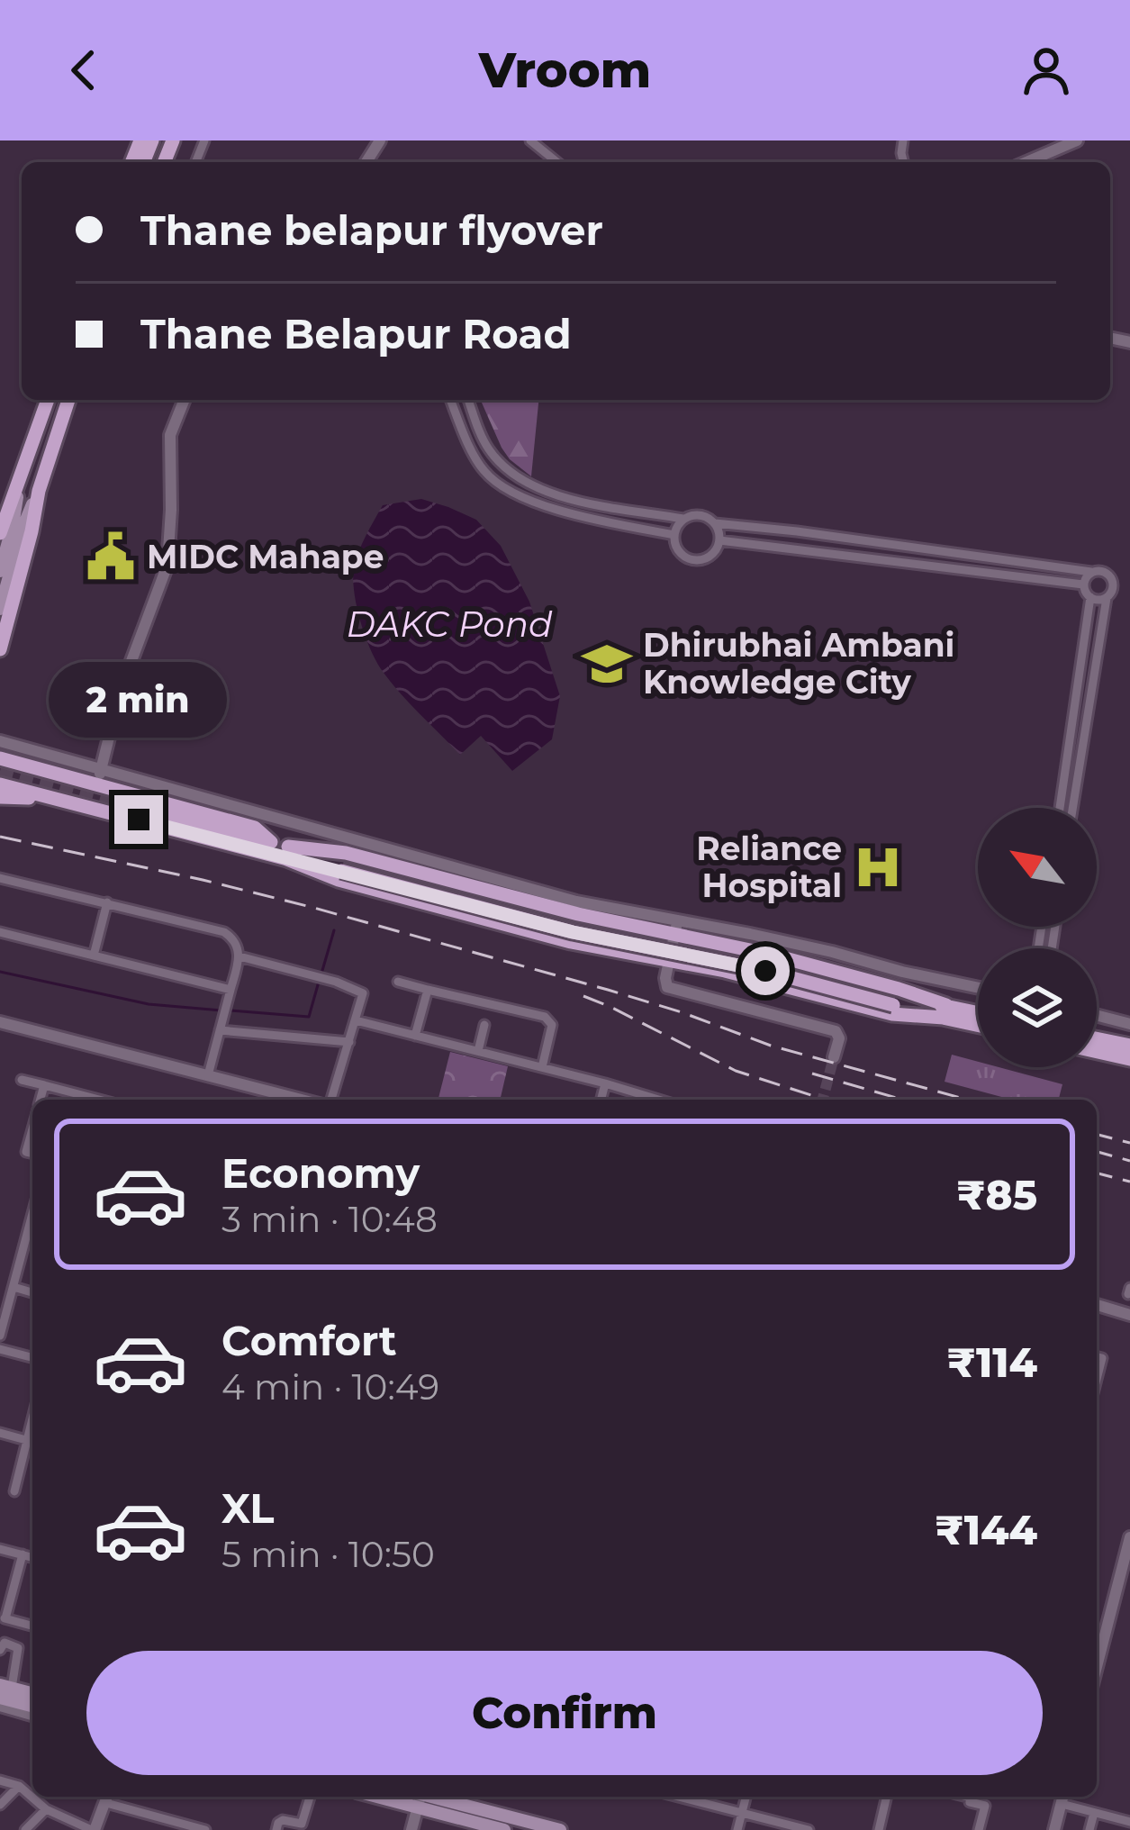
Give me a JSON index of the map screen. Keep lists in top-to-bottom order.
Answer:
{
  "water": ["DAKC Pond"],
  "places": {
    "public building": ["MIDC Mahape"],
    "school or university": ["Dhirubhai Ambani Knowledge City"],
    "hospital": ["Reliance Hospital"]
  },
  "north": "top left",
  "page": {
    "header": "Vroom",
    "banner": ["Thane belapur flyover", "Thane Belapur Road"],
    "bubble": "2 min",
    "list": [
      {
        "name": "Economy",
        "note": "3 min · 10:48",
        "value": "₹85"
      },
      {
        "name": "Comfort",
        "note": "4 min · 10:49",
        "value": "₹114"
      },
      {
        "name": "XL",
        "note": "5 min · 10:50",
        "value": "₹144"
      }
    ],
    "buttons": "Confirm"
  }
}
